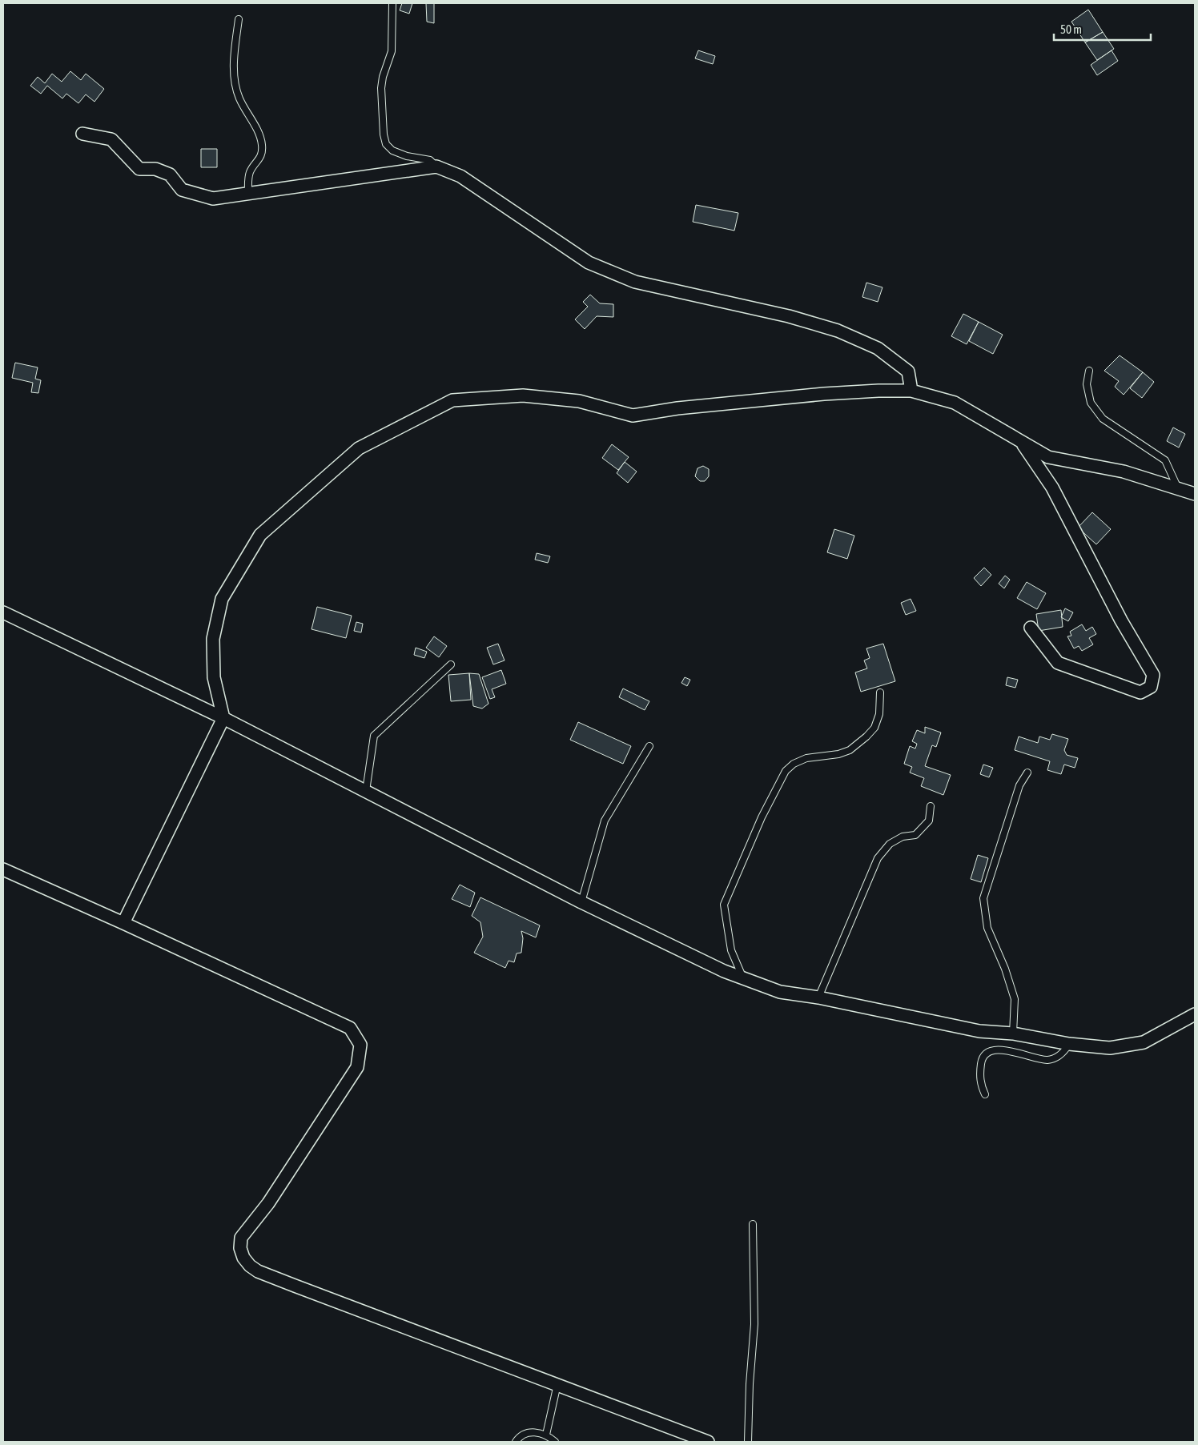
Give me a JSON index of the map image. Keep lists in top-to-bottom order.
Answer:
{
  "scale_bar": "50 m"
}
